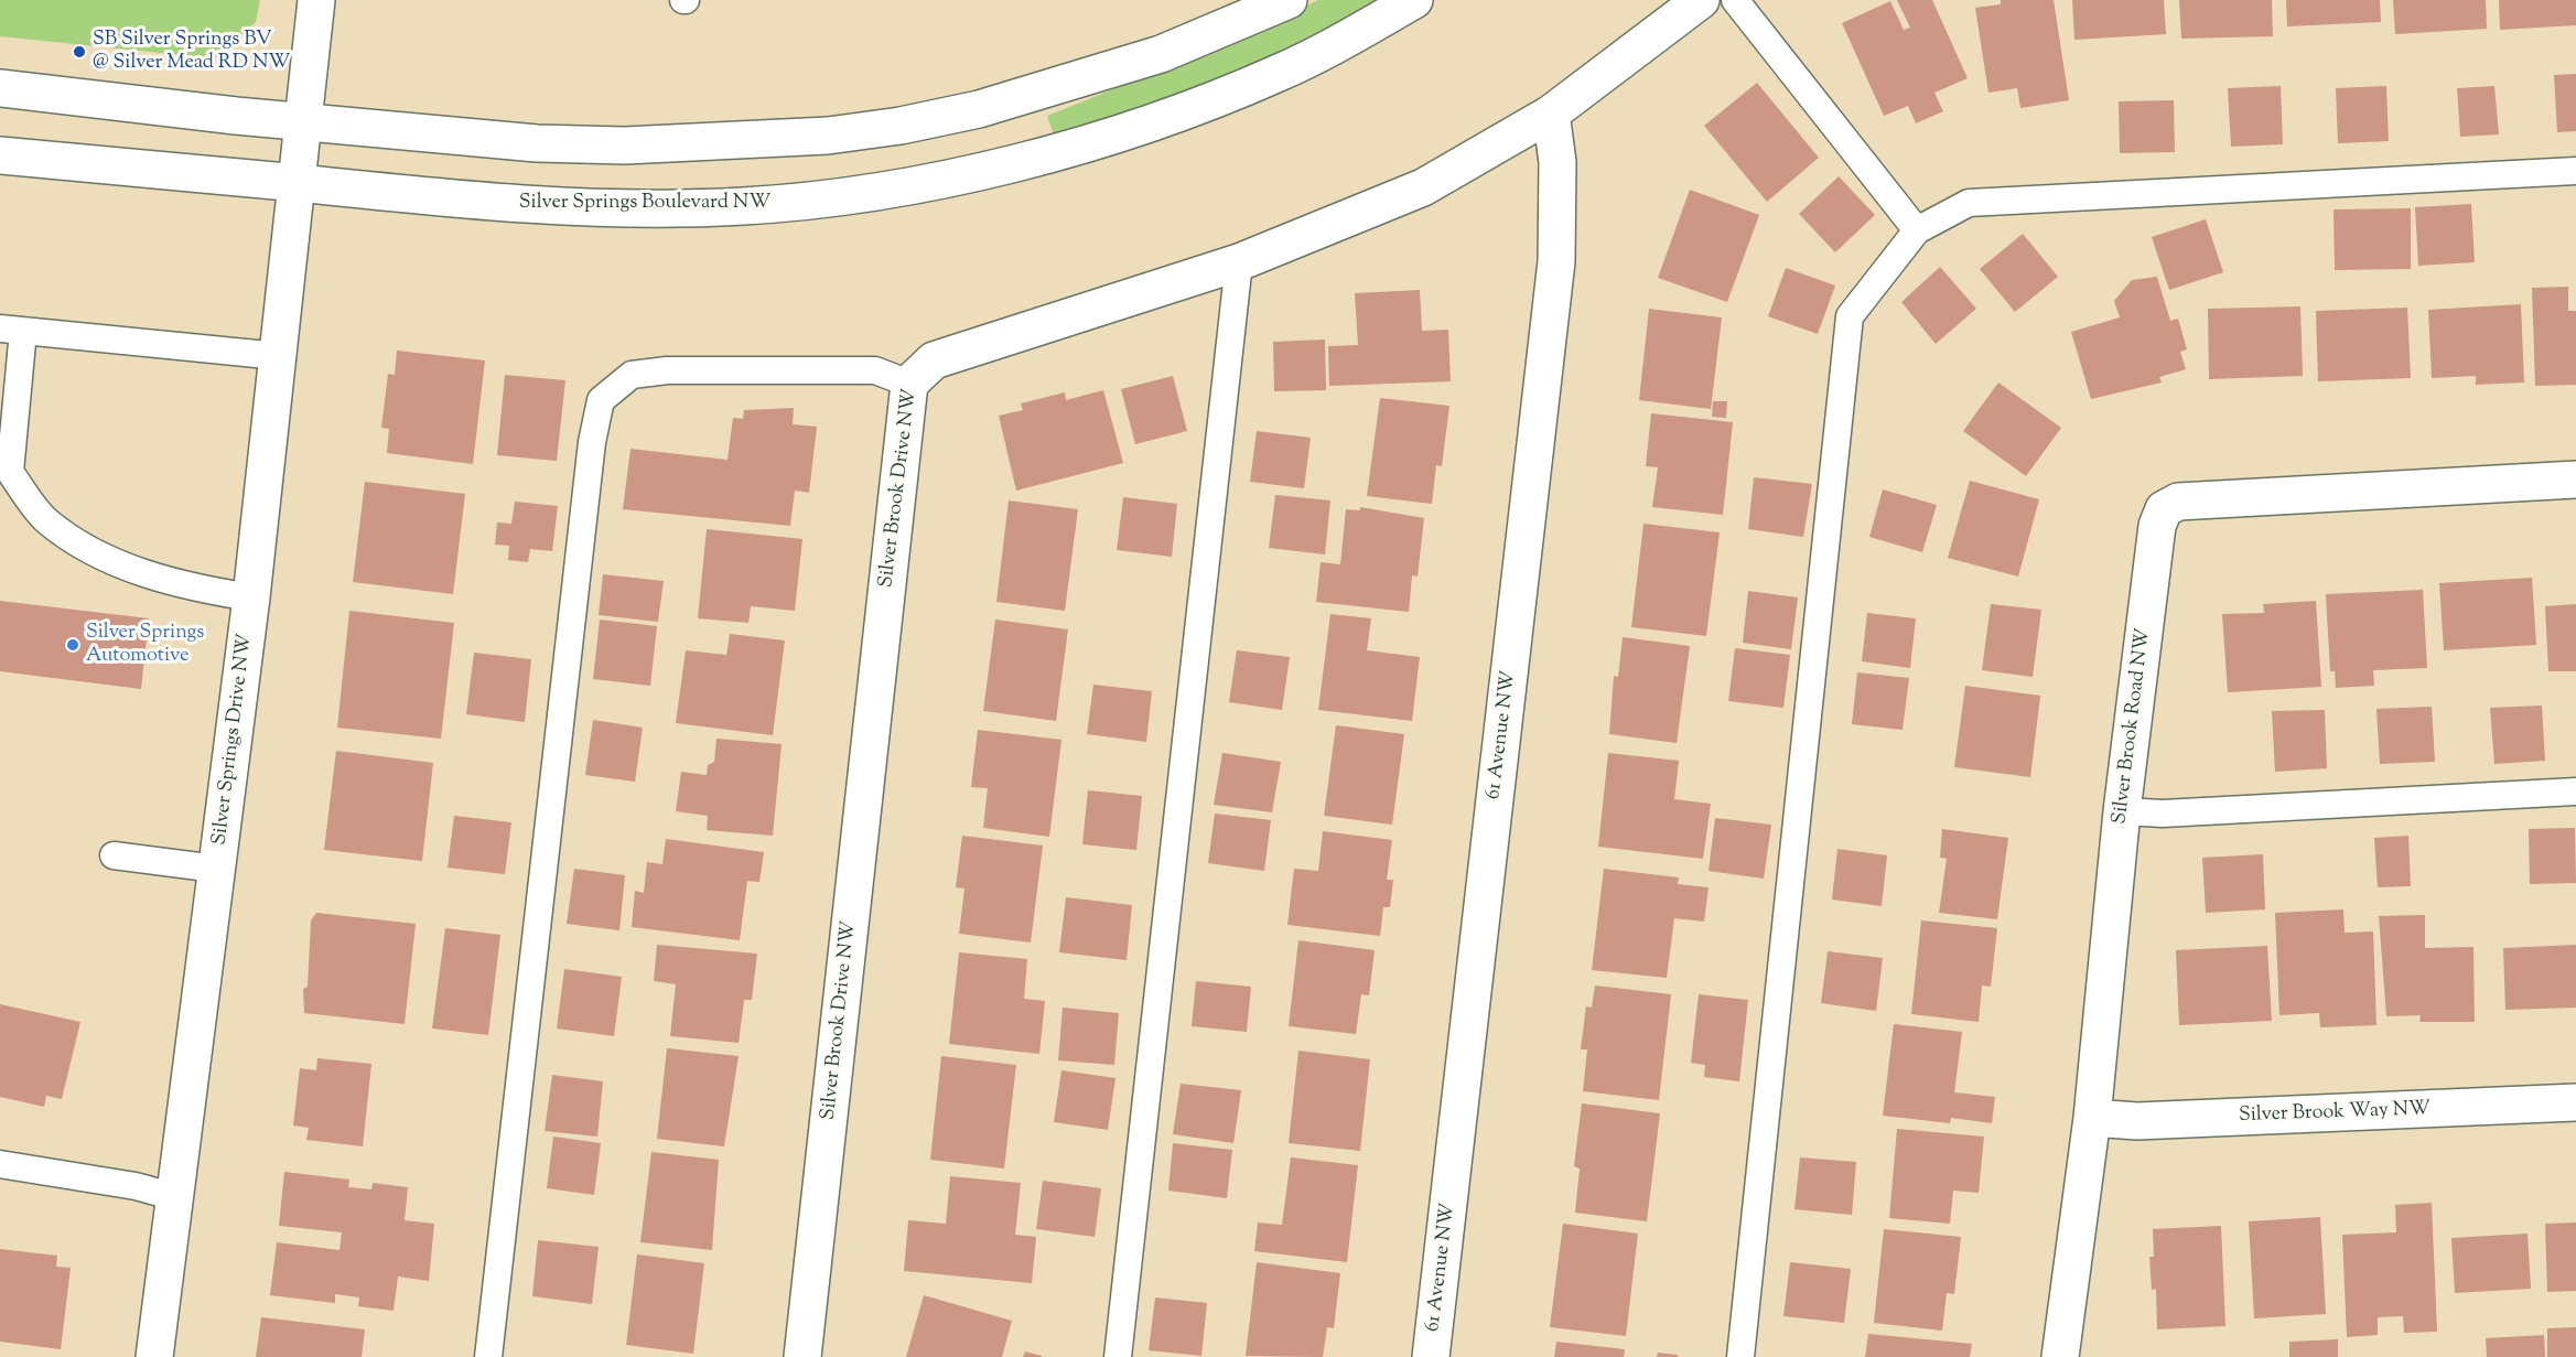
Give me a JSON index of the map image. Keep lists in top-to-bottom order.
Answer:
{
  "streets": {
    "street": [
      "Silver Springs Boulevard NW",
      "Silver Brook Drive NW",
      "Silver Brook Road NW",
      "61 Avenue NW",
      "Silver Springs Drive NW",
      "Silver Brook Way NW"
    ]
  },
  "crossings": [
    ["Silver Springs Boulevard NW", "Silver Springs Drive NW"],
    ["Silver Brook Drive NW", "61 Avenue NW"],
    ["Silver Brook Road NW", "Silver Brook Way NW"]
  ],
  "places": ["SB Silver Springs BV @ Silver Mead RD NW", "Silver Springs Automotive"]
}
